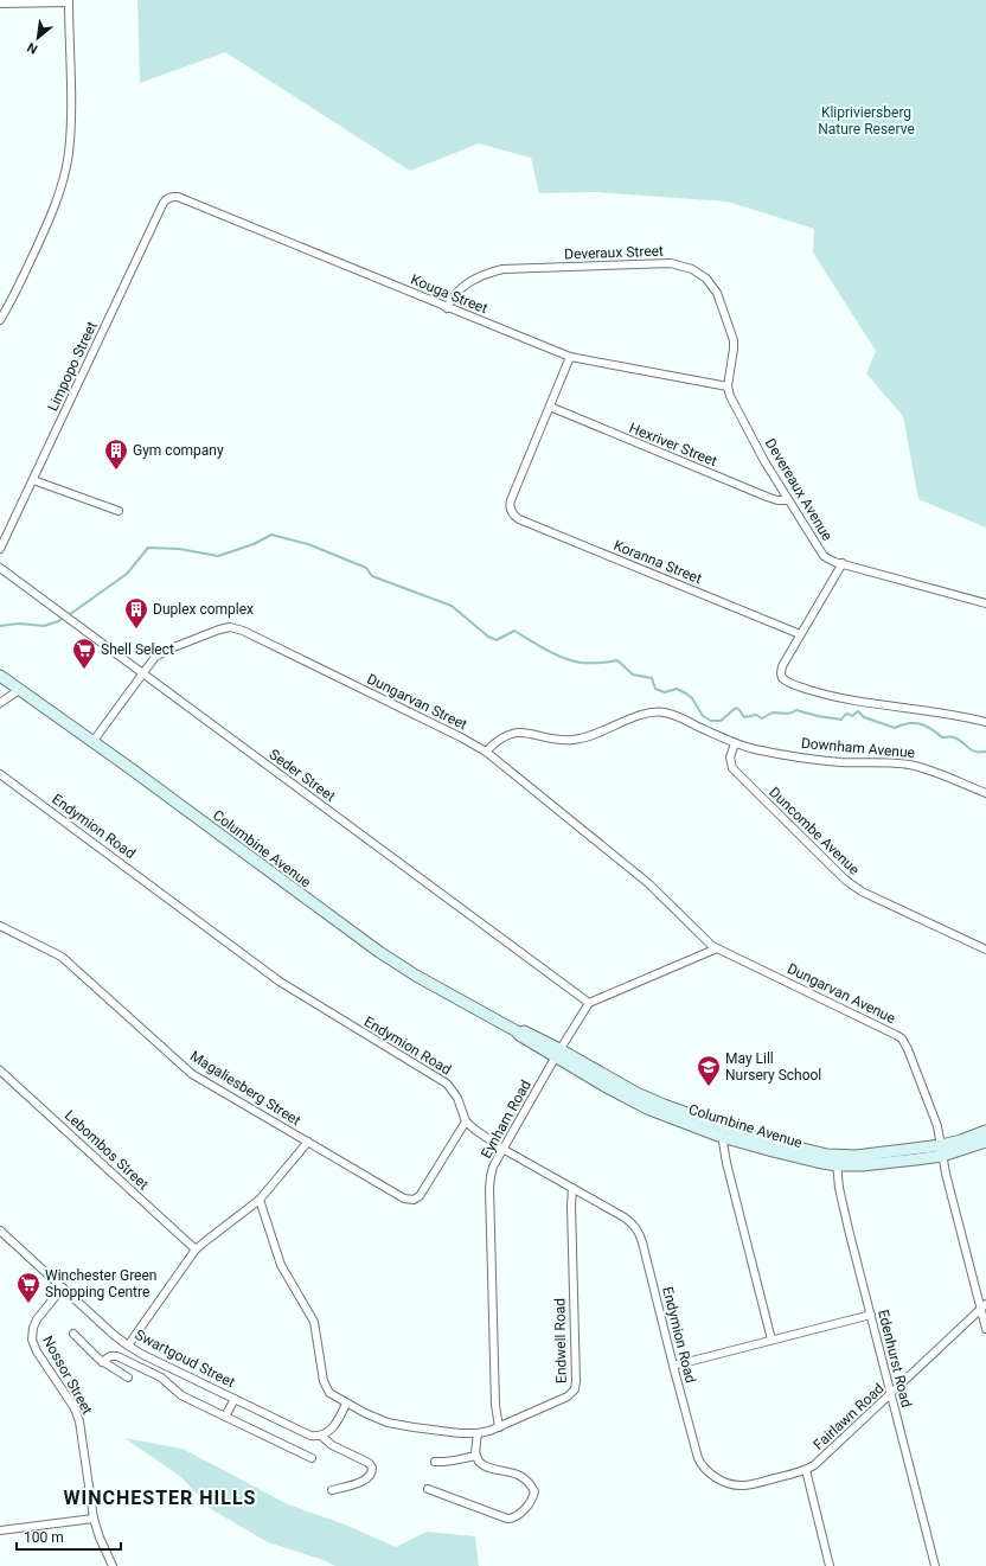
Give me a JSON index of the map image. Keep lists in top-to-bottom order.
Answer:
{
  "streets": {
    "main road": ["Columbine Avenue"],
    "street": [
      "Deveraux Street",
      "Kouga Street",
      "Limpopo Street",
      "Hexriver Street",
      "Devereaux Avenue",
      "Koranna Street",
      "Dungarvan Street",
      "Downham Avenue",
      "Seder Street",
      "Endymion Road",
      "Duncombe Avenue",
      "Dungarvan Avenue",
      "Magaliesberg Street",
      "Eynham Road",
      "Lebombos Street",
      "Endwell Road",
      "Swartgoud Street",
      "Edenhurst Road",
      "Nossor Street",
      "Fairlawn Road"
    ]
  },
  "crossings": [
    ["Deveraux Street", "Kouga Street"],
    ["Deveraux Street", "Devereaux Avenue"],
    ["Kouga Street", "Limpopo Street"],
    ["Kouga Street", "Devereaux Avenue"],
    ["Hexriver Street", "Devereaux Avenue"],
    ["Hexriver Street", "Koranna Street"],
    ["Dungarvan Street", "Downham Avenue"],
    ["Dungarvan Street", "Seder Street"],
    ["Dungarvan Street", "Columbine Avenue"],
    ["Dungarvan Street", "Dungarvan Avenue"],
    ["Downham Avenue", "Duncombe Avenue"],
    ["Seder Street", "Eynham Road"],
    ["Endymion Road", "Magaliesberg Street"],
    ["Endymion Road", "Eynham Road"],
    ["Endymion Road", "Endwell Road"],
    ["Endymion Road", "Fairlawn Road"],
    ["Columbine Avenue", "Dungarvan Avenue"],
    ["Columbine Avenue", "Eynham Road"],
    ["Columbine Avenue", "Edenhurst Road"],
    ["Dungarvan Avenue", "Fairlawn Road"],
    ["Eynham Road", "Endwell Road"],
    ["Swartgoud Street", "Nossor Street"],
    ["Edenhurst Road", "Fairlawn Road"]
  ],
  "districts": ["WINCHESTER HILLS"],
  "parks": ["Klipriviersberg Nature Reserve"],
  "places": {
    "building": ["Gym company", "Duplex complex"],
    "supermarket": ["Shell Select", "Winchester Green Shopping Centre"],
    "school or university": ["May Lill Nursery School"]
  },
  "scale_bar": "100 m",
  "north": "bottom left"
}
